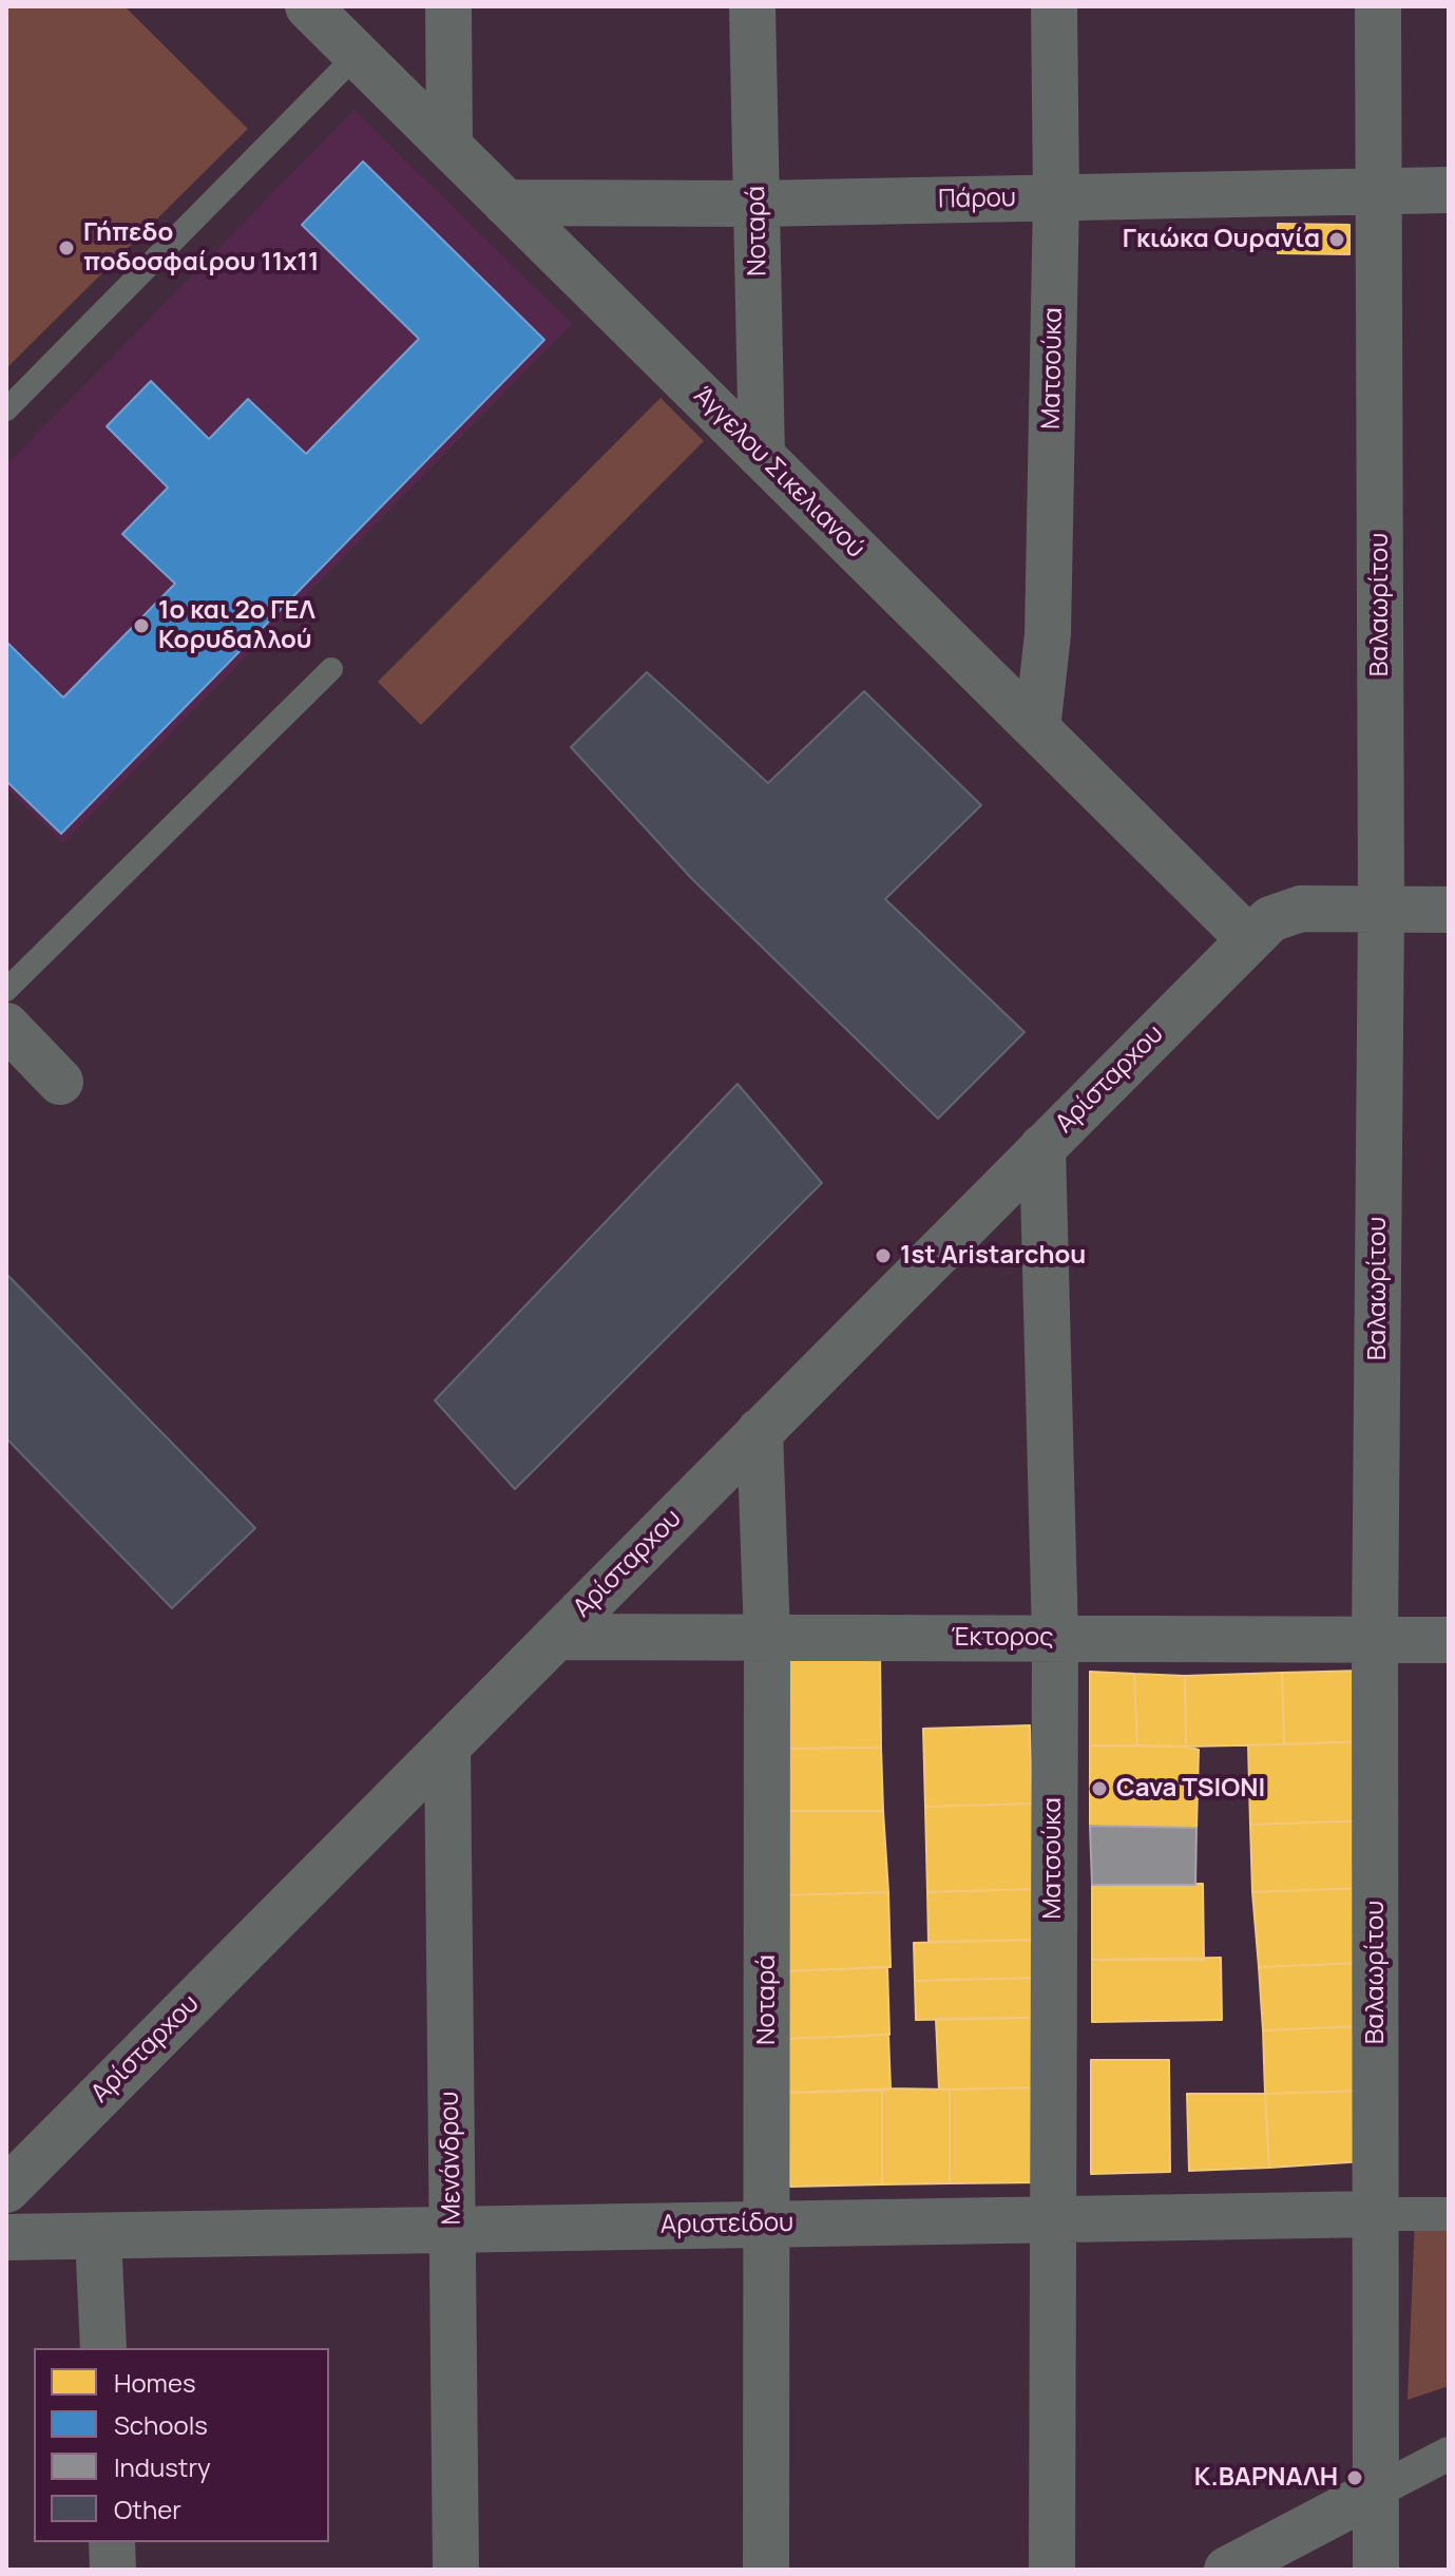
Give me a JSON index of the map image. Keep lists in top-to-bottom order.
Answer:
{
  "streets": {
    "street": [
      "Πάρου",
      "Νοταρά",
      "Ματσούκα",
      "Άγγελου Σικελιανού",
      "Βαλαωρίτου",
      "Αρίσταρχου",
      "Έκτορος",
      "Μενάνδρου",
      "Αριστείδου"
    ]
  },
  "crossings": [
    ["Πάρου", "Νοταρά"],
    ["Πάρου", "Ματσούκα"],
    ["Πάρου", "Άγγελου Σικελιανού"],
    ["Πάρου", "Βαλαωρίτου"],
    ["Νοταρά", "Άγγελου Σικελιανού"],
    ["Νοταρά", "Αρίσταρχου"],
    ["Νοταρά", "Έκτορος"],
    ["Νοταρά", "Αριστείδου"],
    ["Ματσούκα", "Άγγελου Σικελιανού"],
    ["Ματσούκα", "Αρίσταρχου"],
    ["Ματσούκα", "Έκτορος"],
    ["Ματσούκα", "Αριστείδου"],
    ["Άγγελου Σικελιανού", "Αρίσταρχου"],
    ["Βαλαωρίτου", "Αρίσταρχου"],
    ["Βαλαωρίτου", "Έκτορος"],
    ["Βαλαωρίτου", "Αριστείδου"],
    ["Αρίσταρχου", "Έκτορος"],
    ["Αρίσταρχου", "Μενάνδρου"],
    ["Μενάνδρου", "Αριστείδου"]
  ],
  "places": [
    "Γκιώκα Ουρανία",
    "Γήπεδο ποδοσφαίρου 11x11",
    "1o και 2ο ΓΕΛ Κορυδαλλού",
    "1st Aristarchou",
    "Cava TSIONI",
    "Κ.ΒΑΡΝΑΛΗ"
  ],
  "legend": [
    "Homes",
    "Schools",
    "Industry",
    "Other"
  ]
}
